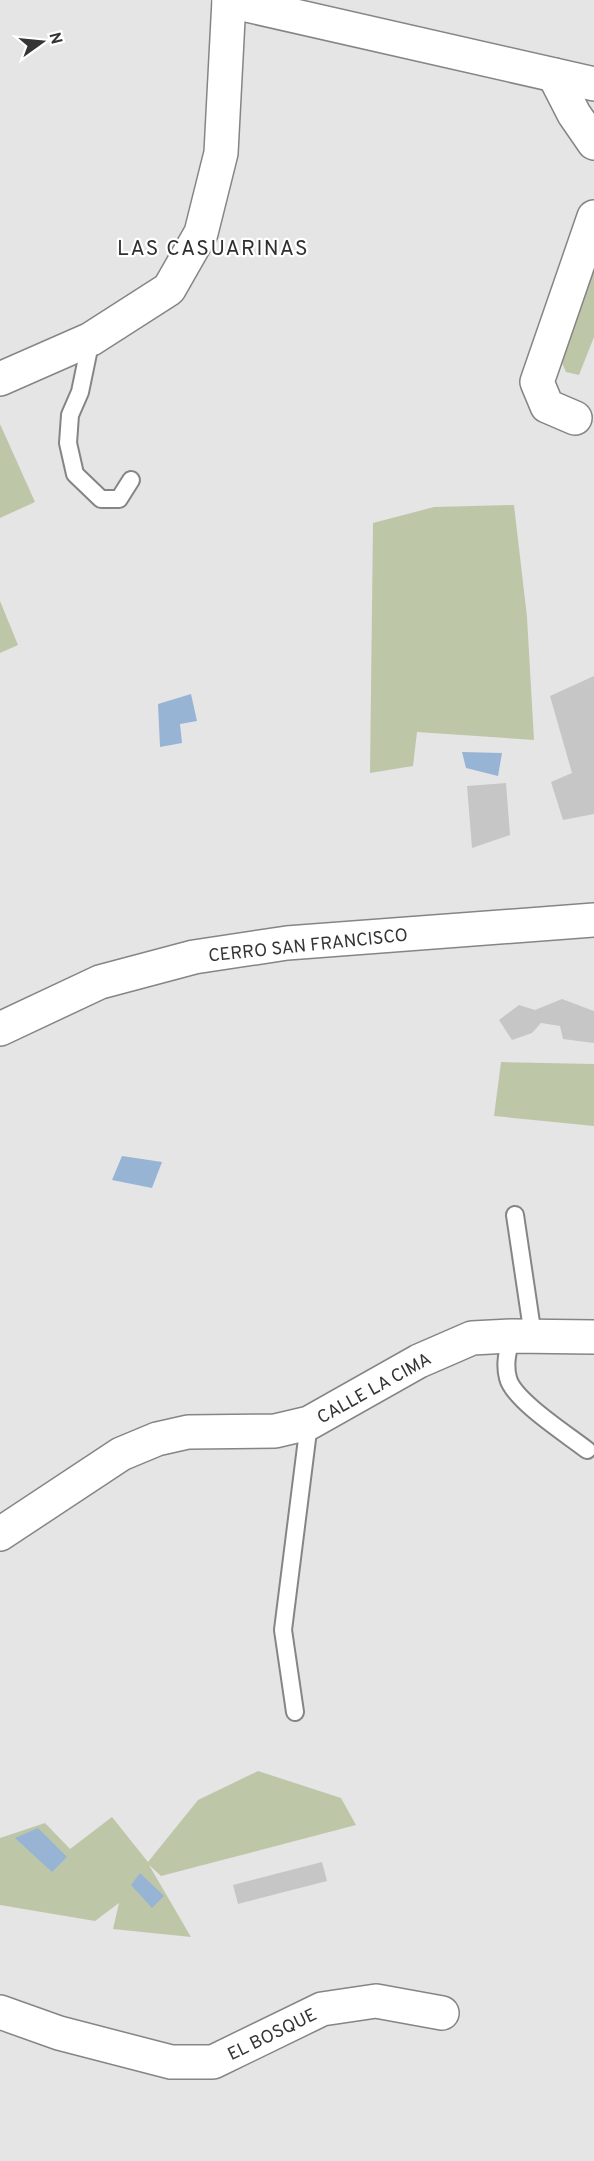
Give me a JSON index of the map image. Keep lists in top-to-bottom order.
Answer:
{
  "streets": {
    "street": ["CERRO SAN FRANCISCO", "CALLE LA CIMA", "EL BOSQUE"]
  },
  "districts": ["LAS CASUARINAS"],
  "north": "right"
}
